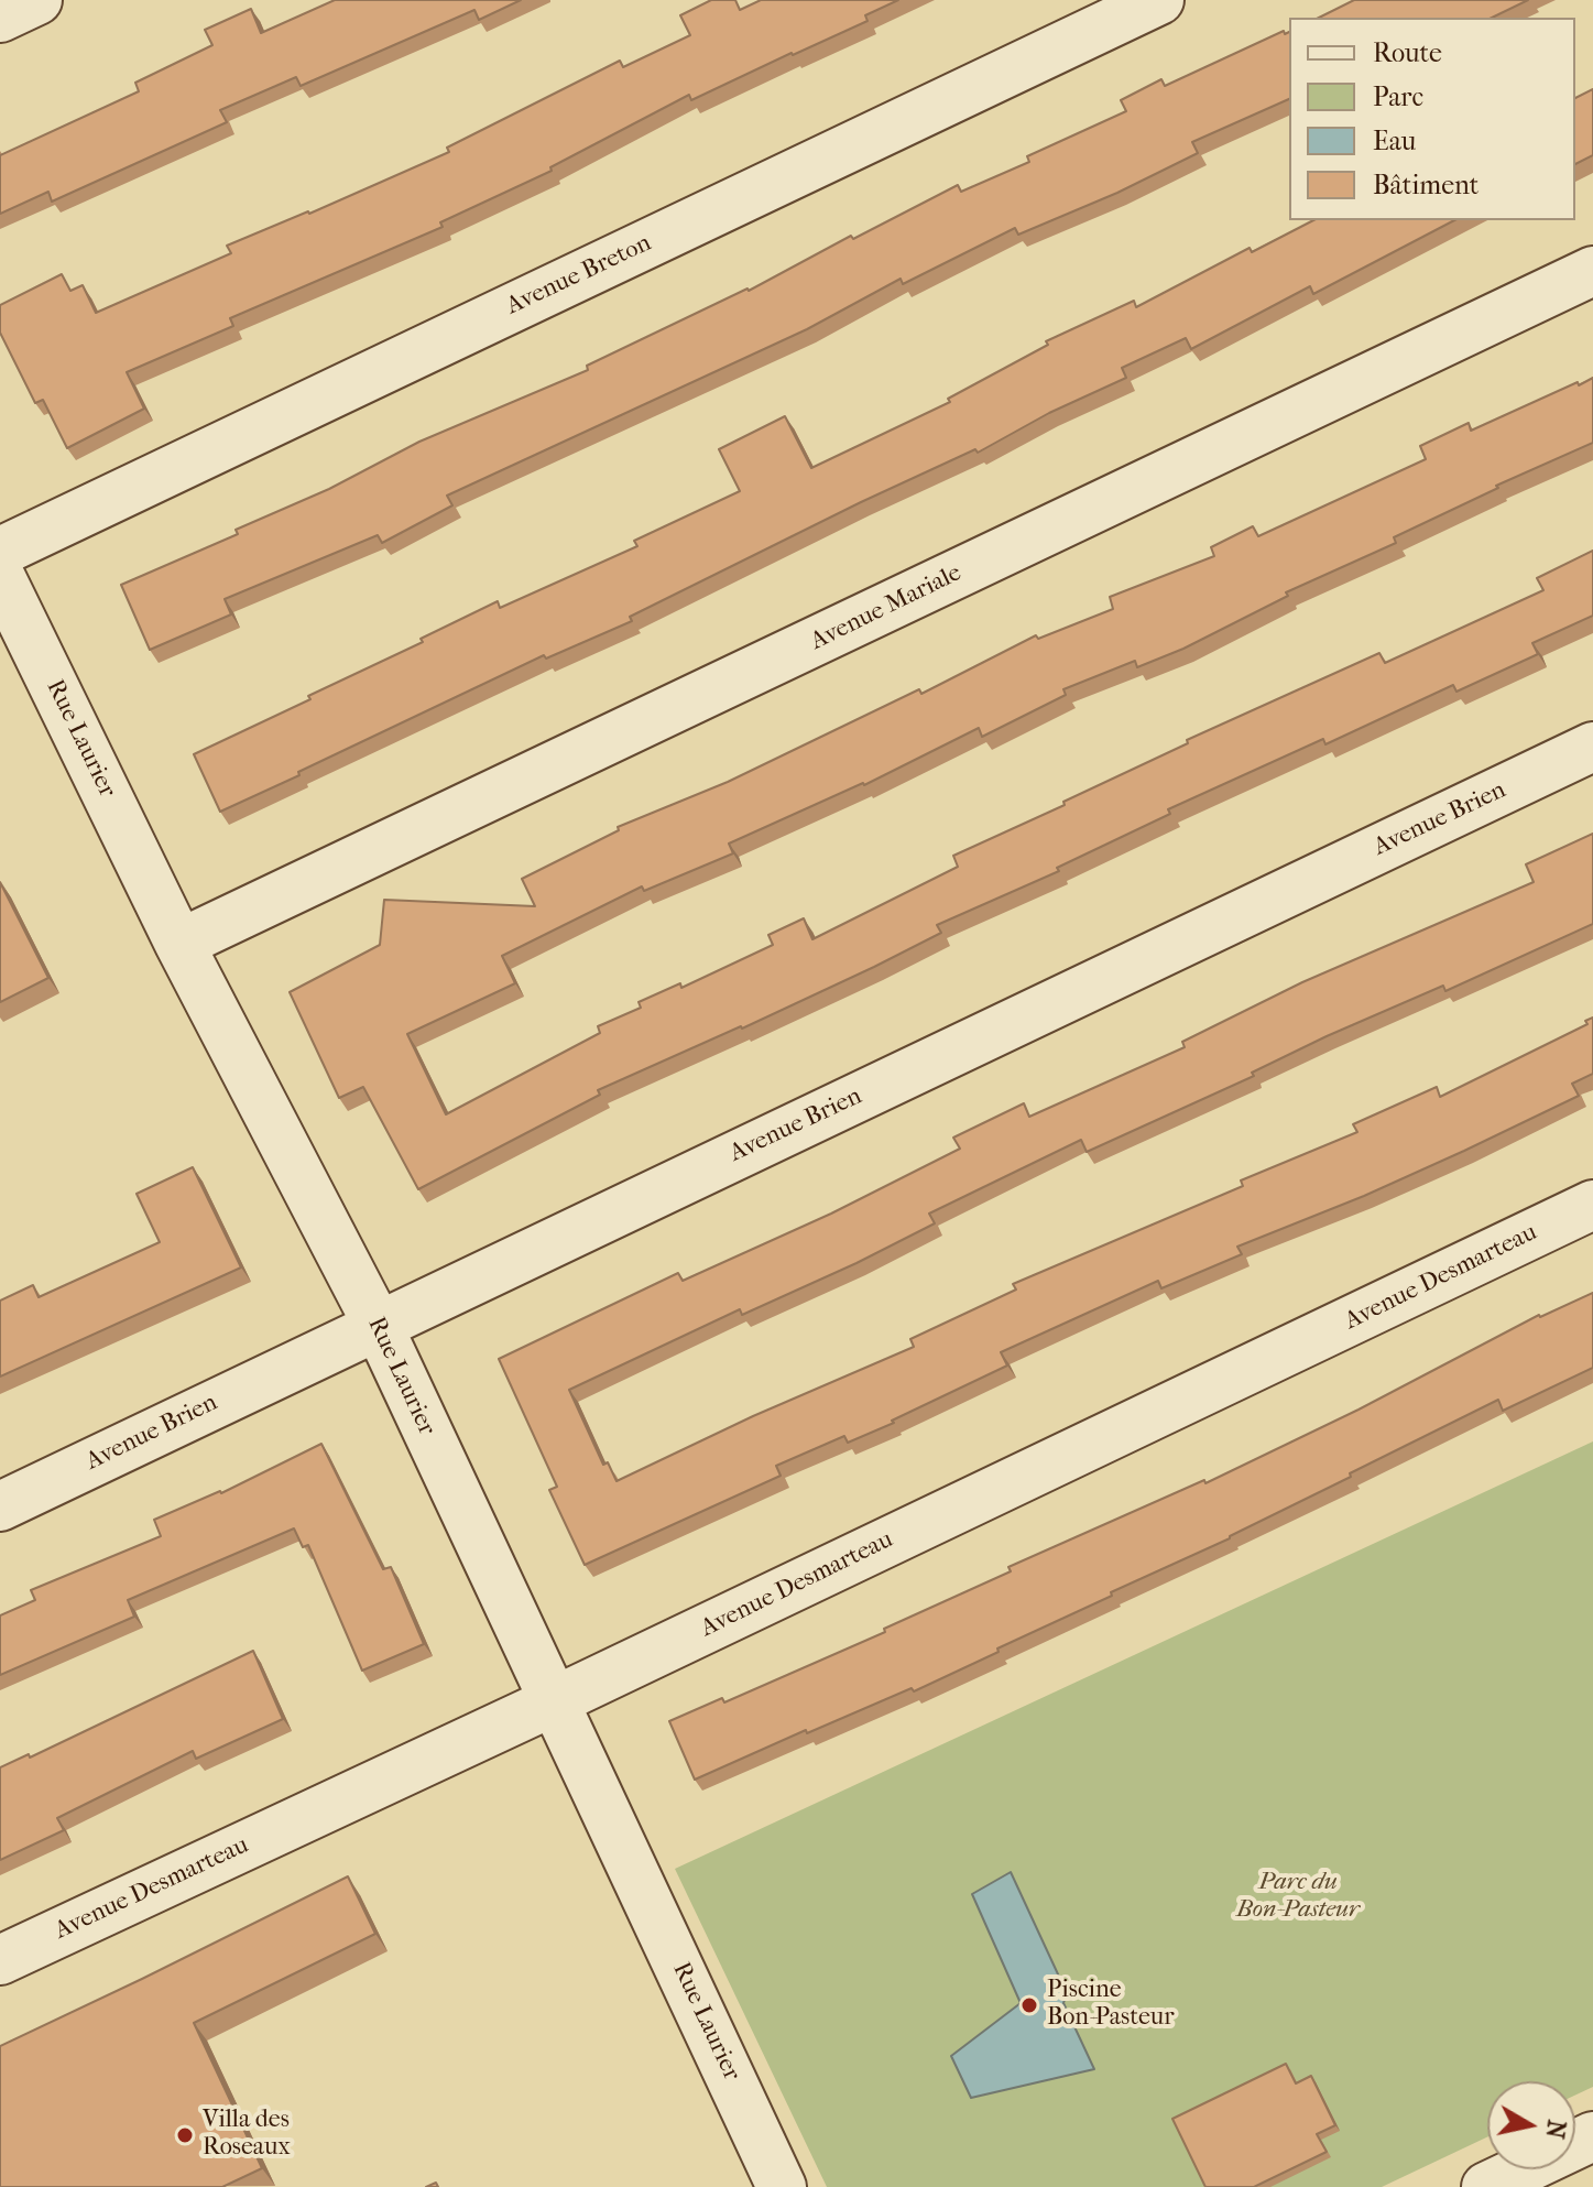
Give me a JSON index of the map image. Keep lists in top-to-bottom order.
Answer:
{
  "streets": {
    "street": [
      "Avenue Breton",
      "Avenue Mariale",
      "Rue Laurier",
      "Avenue Brien",
      "Avenue Desmarteau"
    ]
  },
  "crossings": [
    ["Avenue Mariale", "Rue Laurier"],
    ["Rue Laurier", "Avenue Brien"],
    ["Rue Laurier", "Avenue Desmarteau"]
  ],
  "parks": ["Parc du Bon-Pasteur"],
  "places": ["Piscine Bon-Pasteur", "Villa des Roseaux"],
  "legend": [
    "Route",
    "Parc",
    "Eau",
    "Bâtiment"
  ],
  "north": "right"
}
